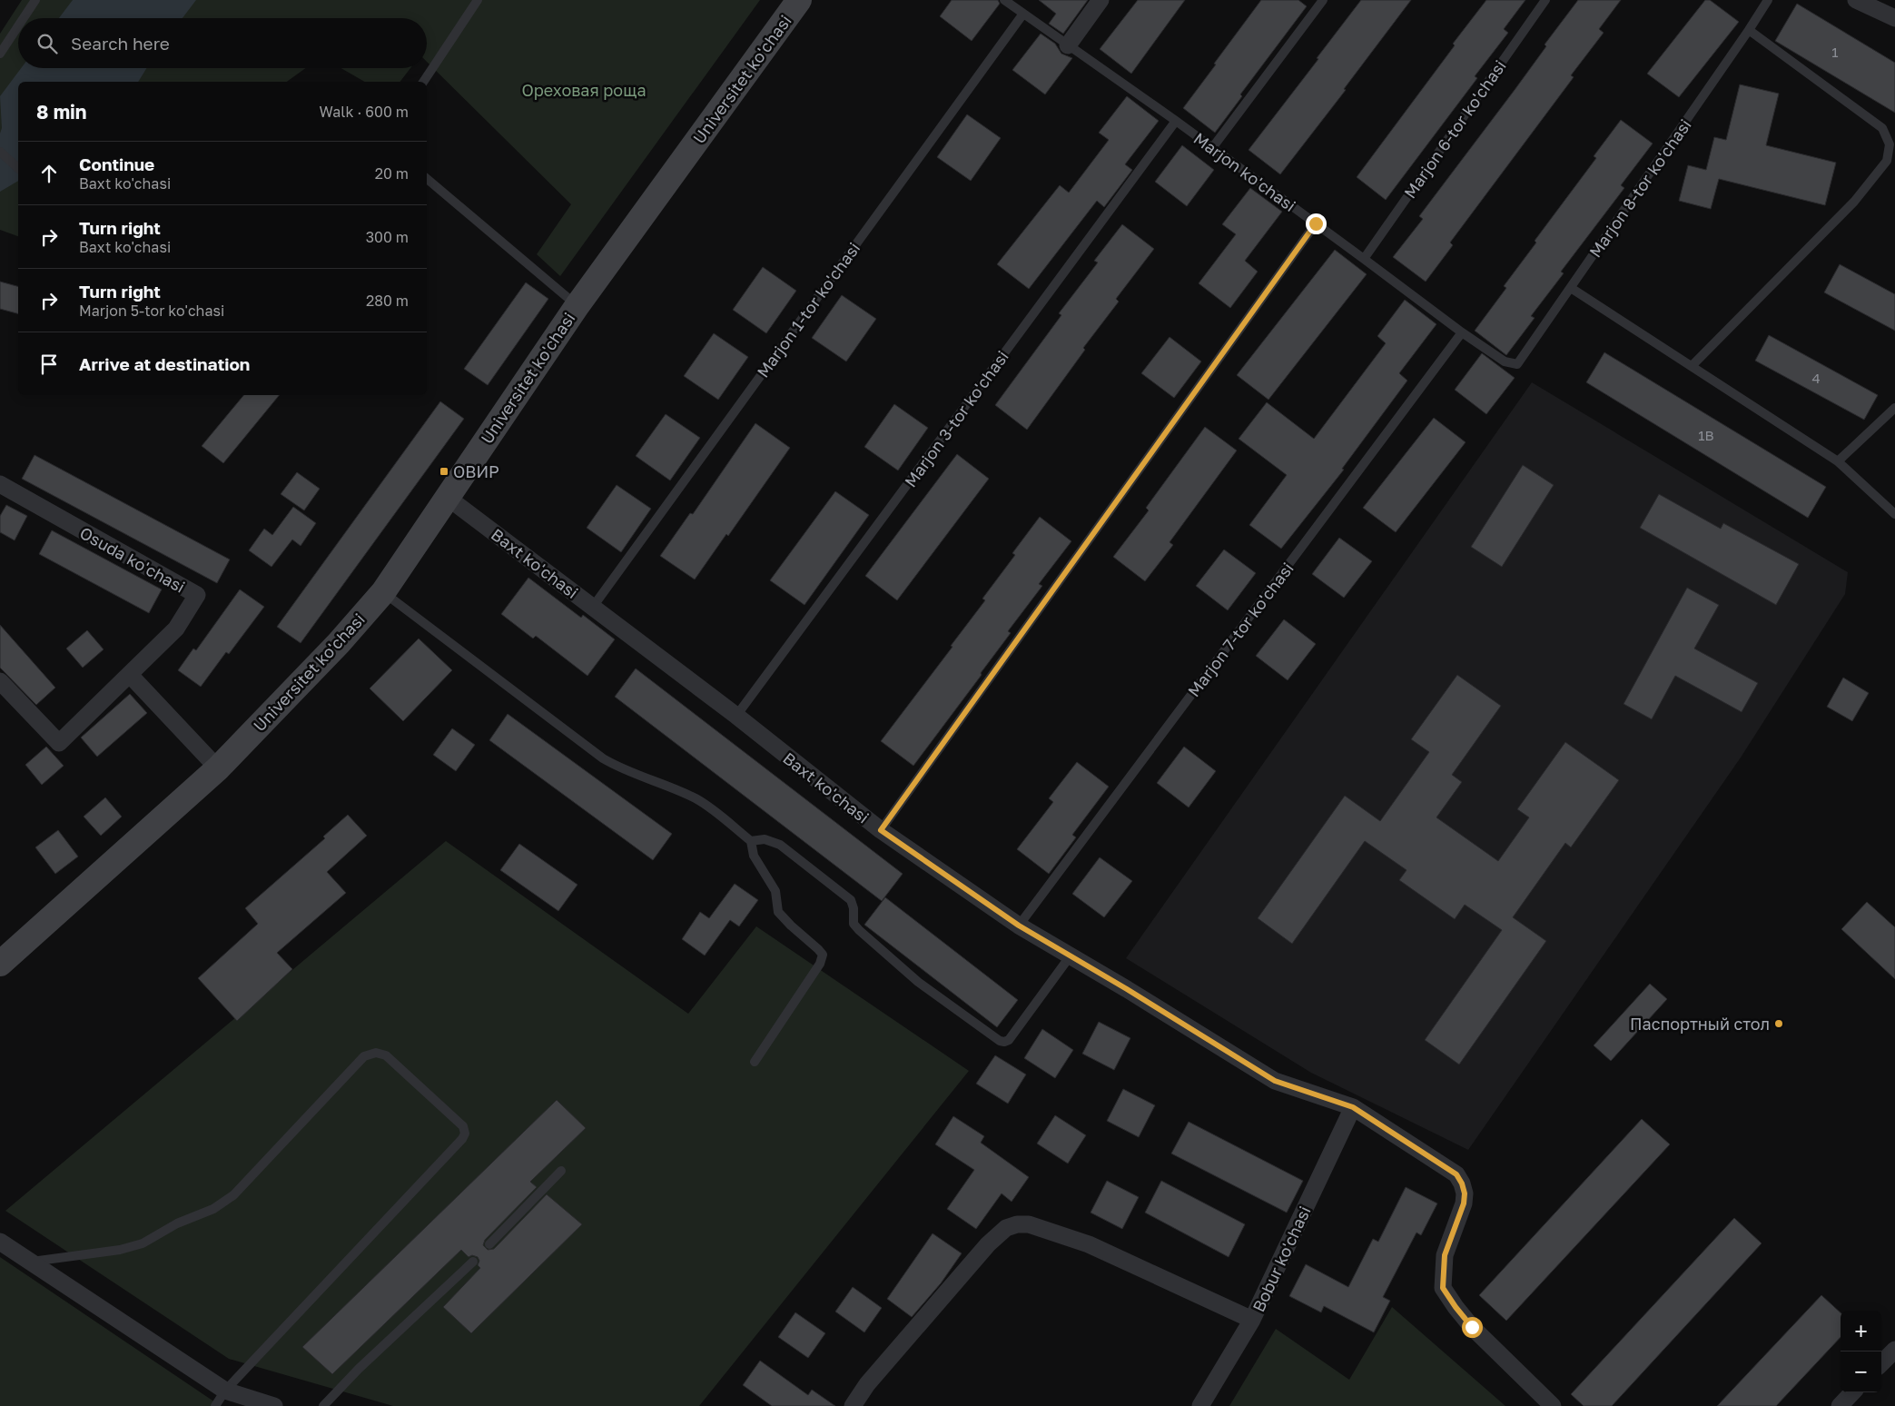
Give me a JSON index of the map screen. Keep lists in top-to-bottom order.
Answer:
{
  "streets": {
    "main road": ["Universitet ko'chasi"],
    "street": ["Osuda ko'chasi", "Baxt ko'chasi", "Bobur ko'chasi"],
    "lane": [
      "Marjon 6-tor ko'chasi",
      "Marjon ko'chasi",
      "Marjon 8-tor ko'chasi",
      "Marjon 1-tor ko'chasi",
      "Marjon 3-tor ko'chasi",
      "Marjon 7-tor ko'chasi"
    ]
  },
  "crossings": [
    ["Universitet ko'chasi", "Baxt ko'chasi"],
    ["Marjon 6-tor ko'chasi", "Marjon ko'chasi"],
    ["Marjon ko'chasi", "Marjon 8-tor ko'chasi"],
    ["Marjon ko'chasi", "Marjon 1-tor ko'chasi"],
    ["Marjon ko'chasi", "Marjon 3-tor ko'chasi"],
    ["Marjon ko'chasi", "Marjon 7-tor ko'chasi"],
    ["Marjon 1-tor ko'chasi", "Baxt ko'chasi"],
    ["Marjon 3-tor ko'chasi", "Baxt ko'chasi"],
    ["Baxt ko'chasi", "Marjon 7-tor ko'chasi"],
    ["Baxt ko'chasi", "Bobur ko'chasi"]
  ],
  "parks": ["Ореховая роща"],
  "places": {
    "transit": ["ОВИР"],
    "other": ["Паспортный стол"]
  },
  "house_numbers": ["1", "4", "1B"],
  "page": {
    "search": "Search here",
    "heading": ["8 min", "Walk · 600 m"],
    "list": [
      ["Continue", "Baxt ko'chasi", "20 m"],
      ["Turn right", "Baxt ko'chasi", "300 m"],
      ["Turn right", "Marjon 5-tor ko'chasi", "280 m"],
      "Arrive at destination"
    ],
    "map_buttons": ["+", "−"]
  }
}
